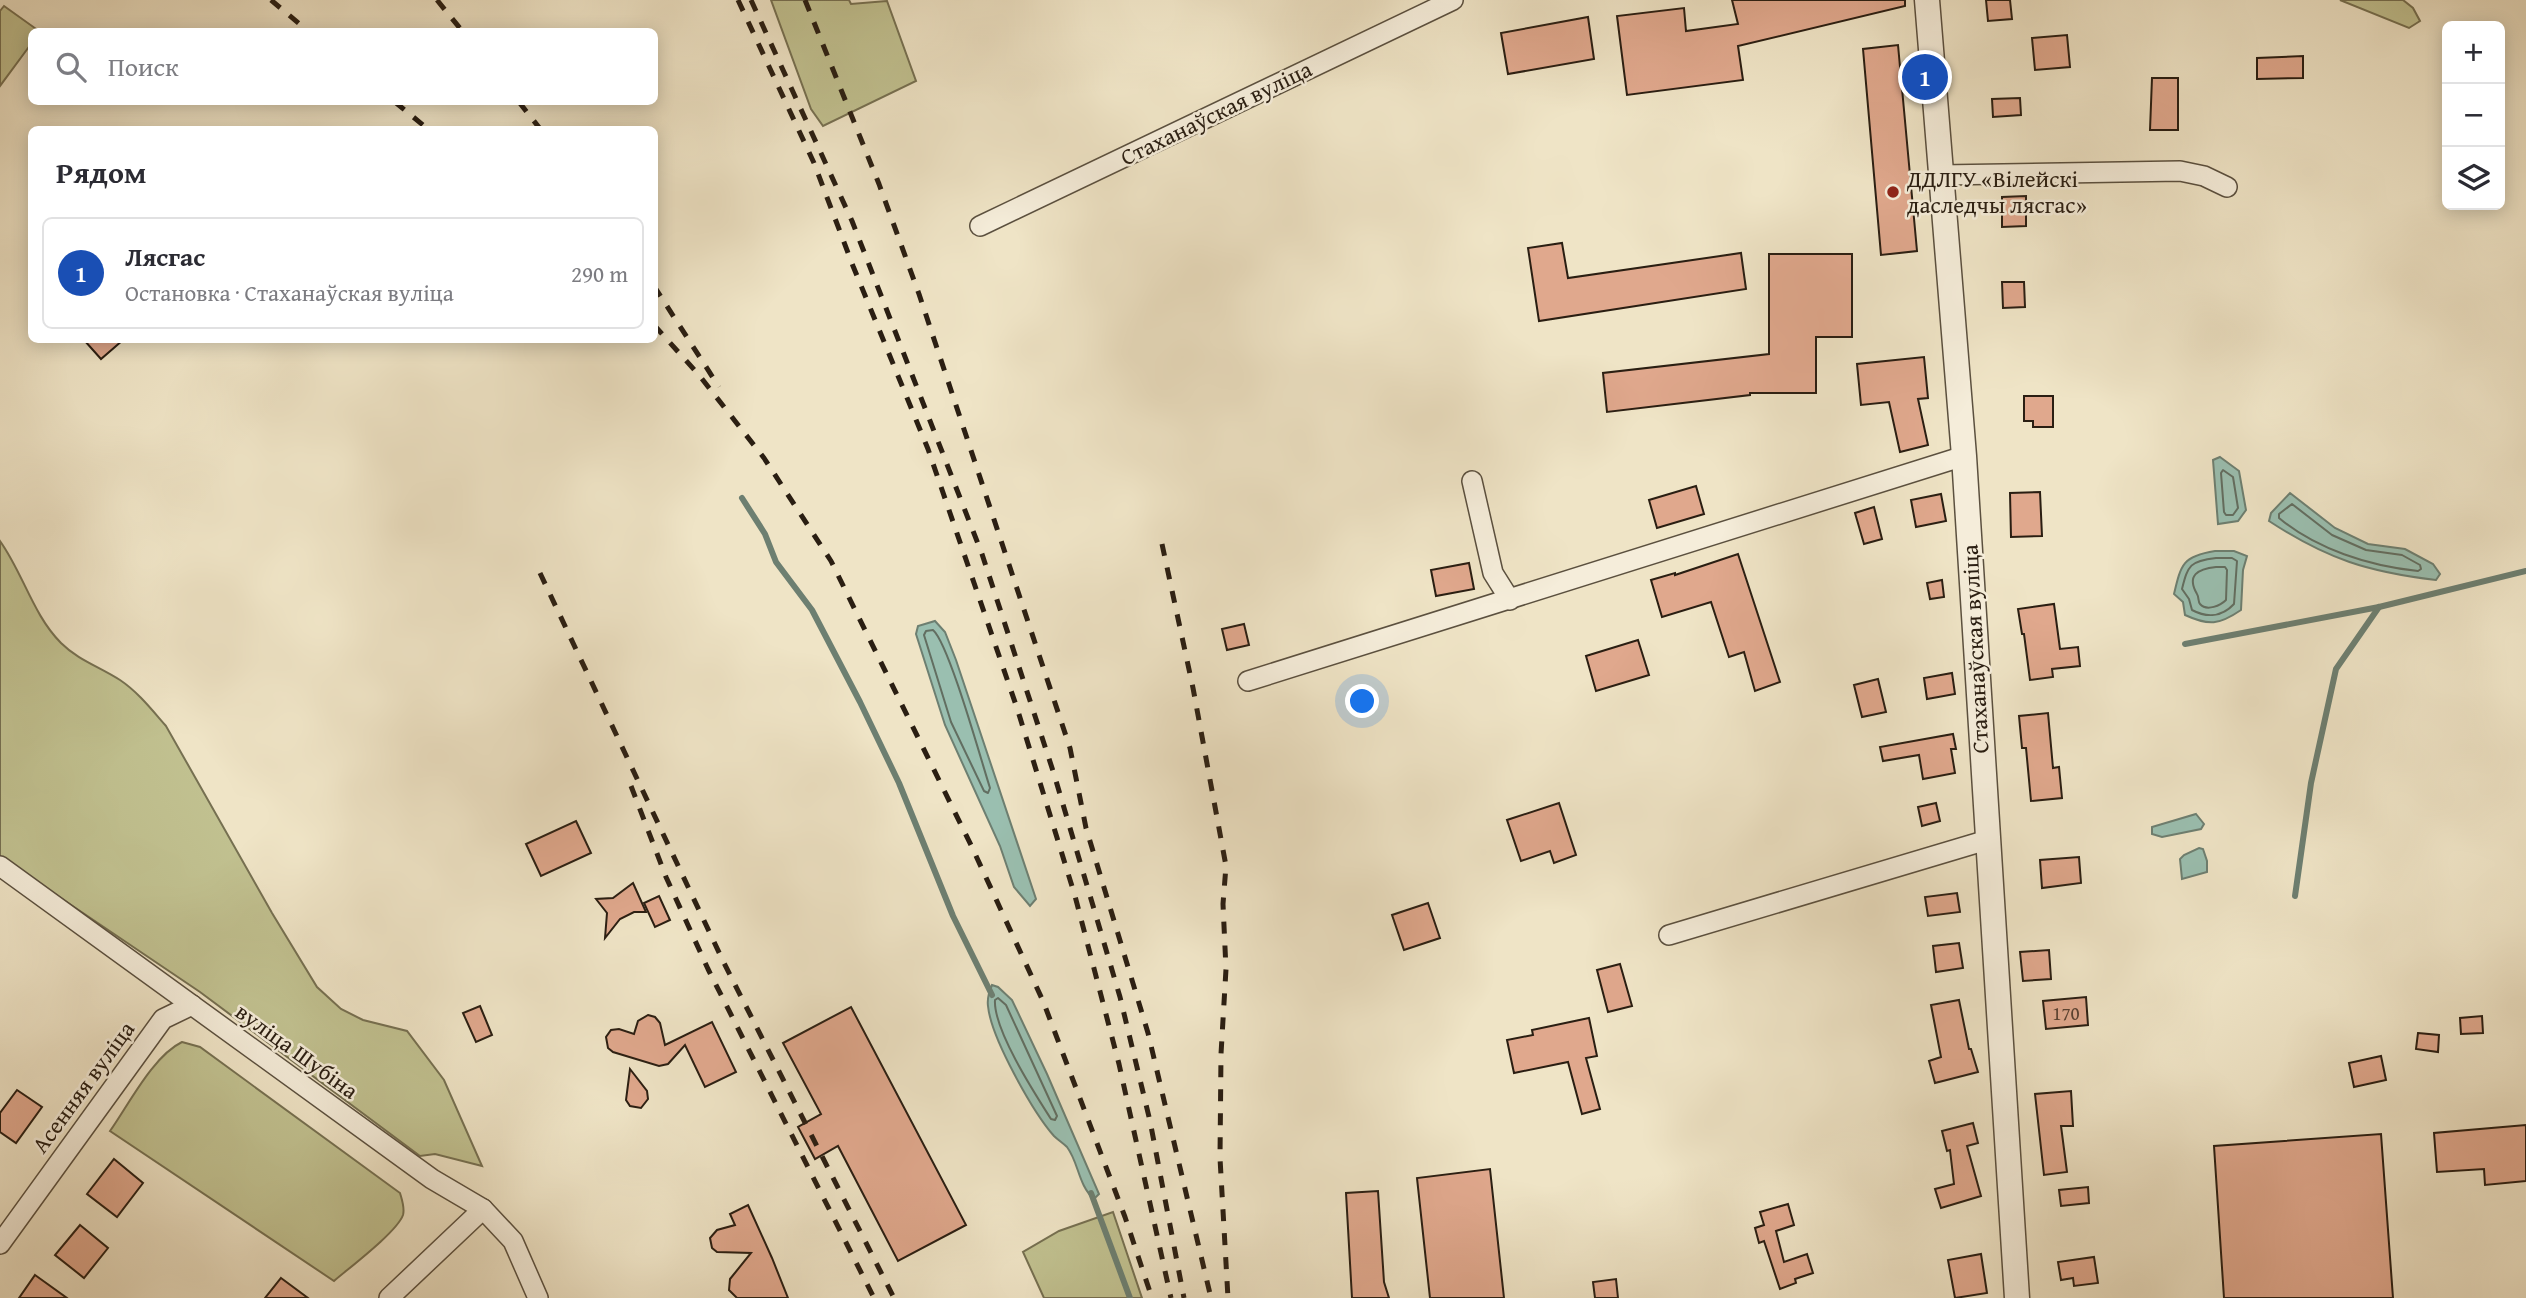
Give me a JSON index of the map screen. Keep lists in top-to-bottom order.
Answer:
{
  "streets": {
    "street": ["Стаханаўская вуліца", "вуліца Шубіна", "Асенняя вуліца"]
  },
  "crossings": [
    ["вуліца Шубіна", "Асенняя вуліца"]
  ],
  "places": ["ДДЛГУ «Вілейскі даследчы лясгас»"],
  "house_numbers": ["170"],
  "page": {
    "map_buttons": ["+", "−"],
    "search": "Поиск",
    "pins": "1",
    "heading": "Рядом",
    "list": [
      {
        "mark": "1",
        "name": "Лясгас",
        "note": "Остановка · Стаханаўская вуліца",
        "value": "290 m"
      }
    ]
  }
}
